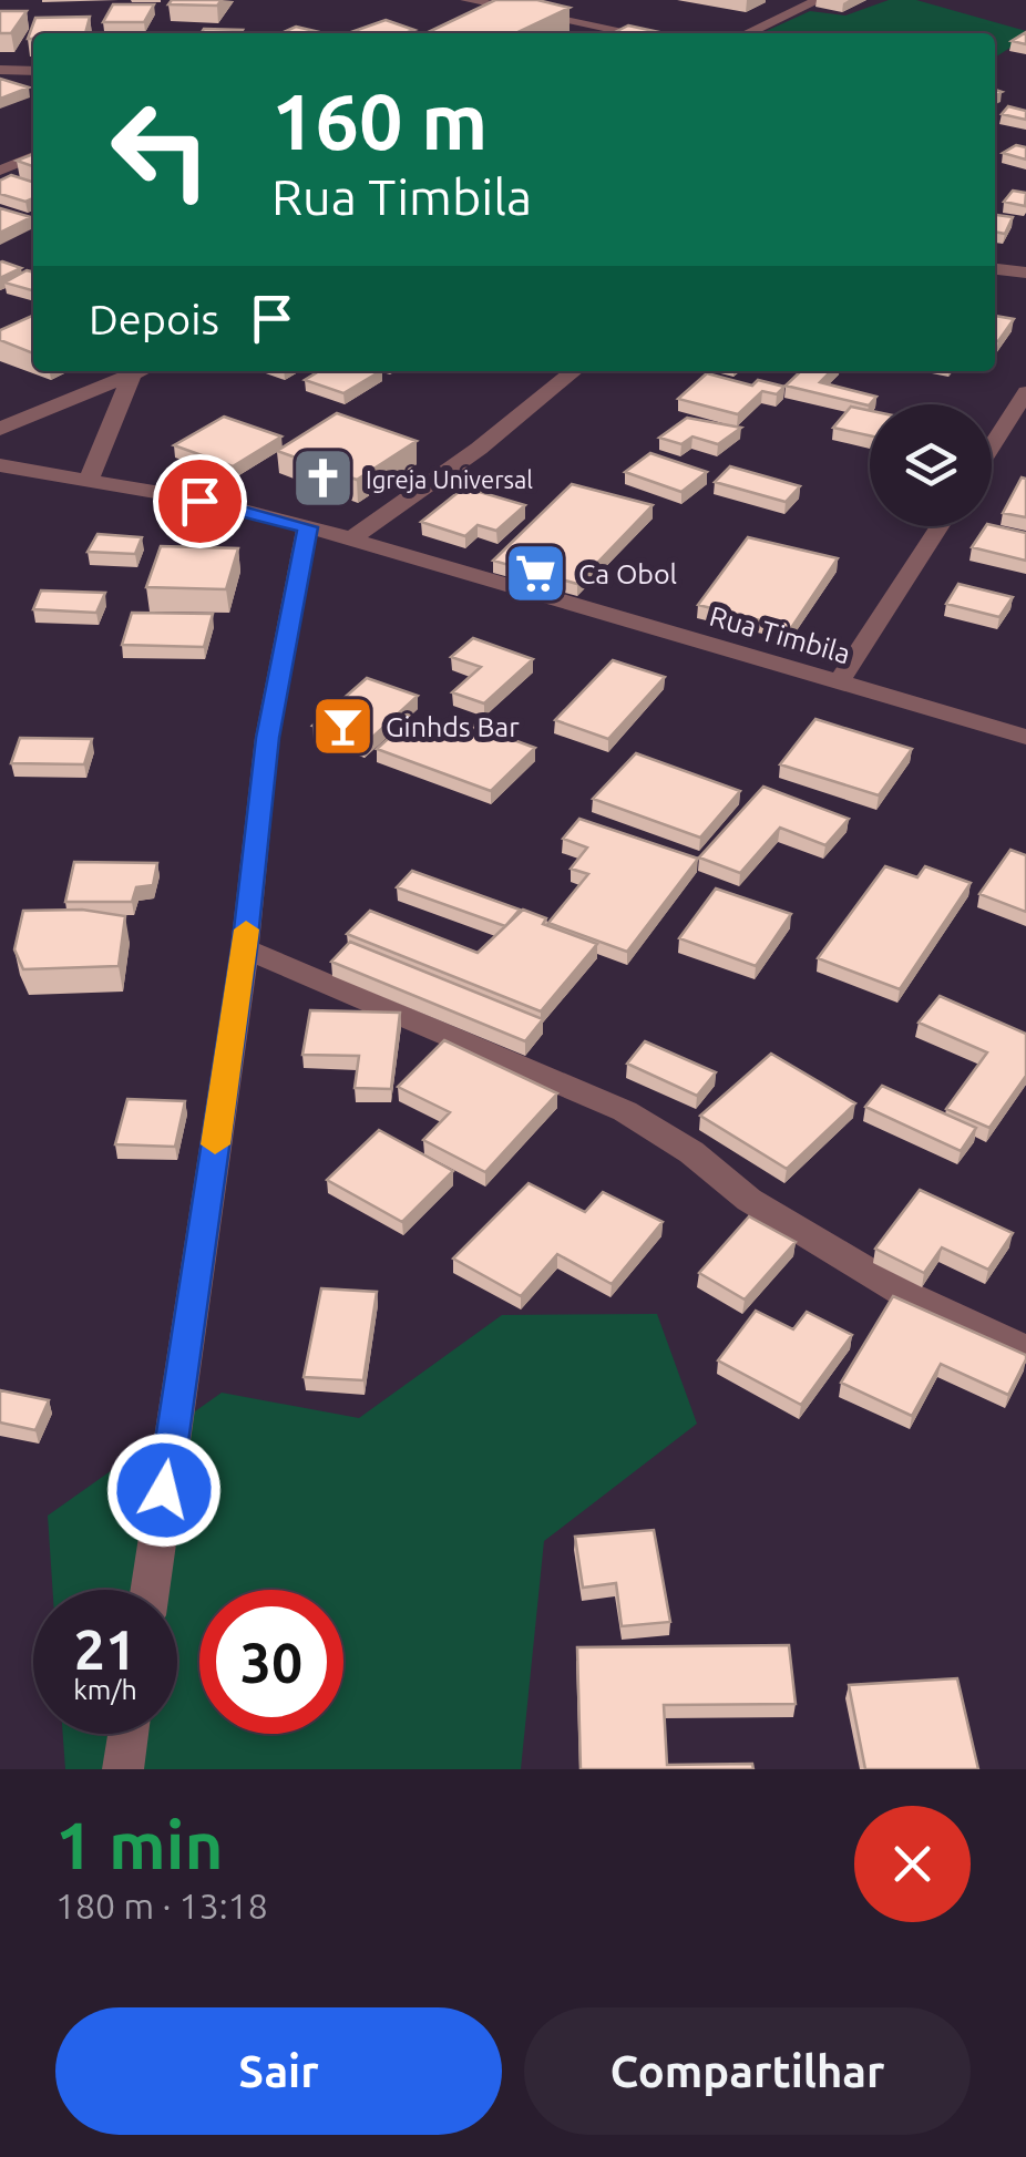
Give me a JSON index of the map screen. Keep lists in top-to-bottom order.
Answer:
{
  "streets": {
    "street": ["Rua Timbila"]
  },
  "places": {
    "church": ["Igreja Universal"],
    "supermarket": ["Ca Obol"],
    "bar": ["Ginhds Bar"]
  },
  "page": {
    "turn": ["160 m", "Rua Timbila"],
    "then": "Depois",
    "speed": "21 km/h",
    "limit": "30",
    "heading": ["1 min", "180 m · 13:18"],
    "buttons": ["Sair", "Compartilhar"]
  }
}
